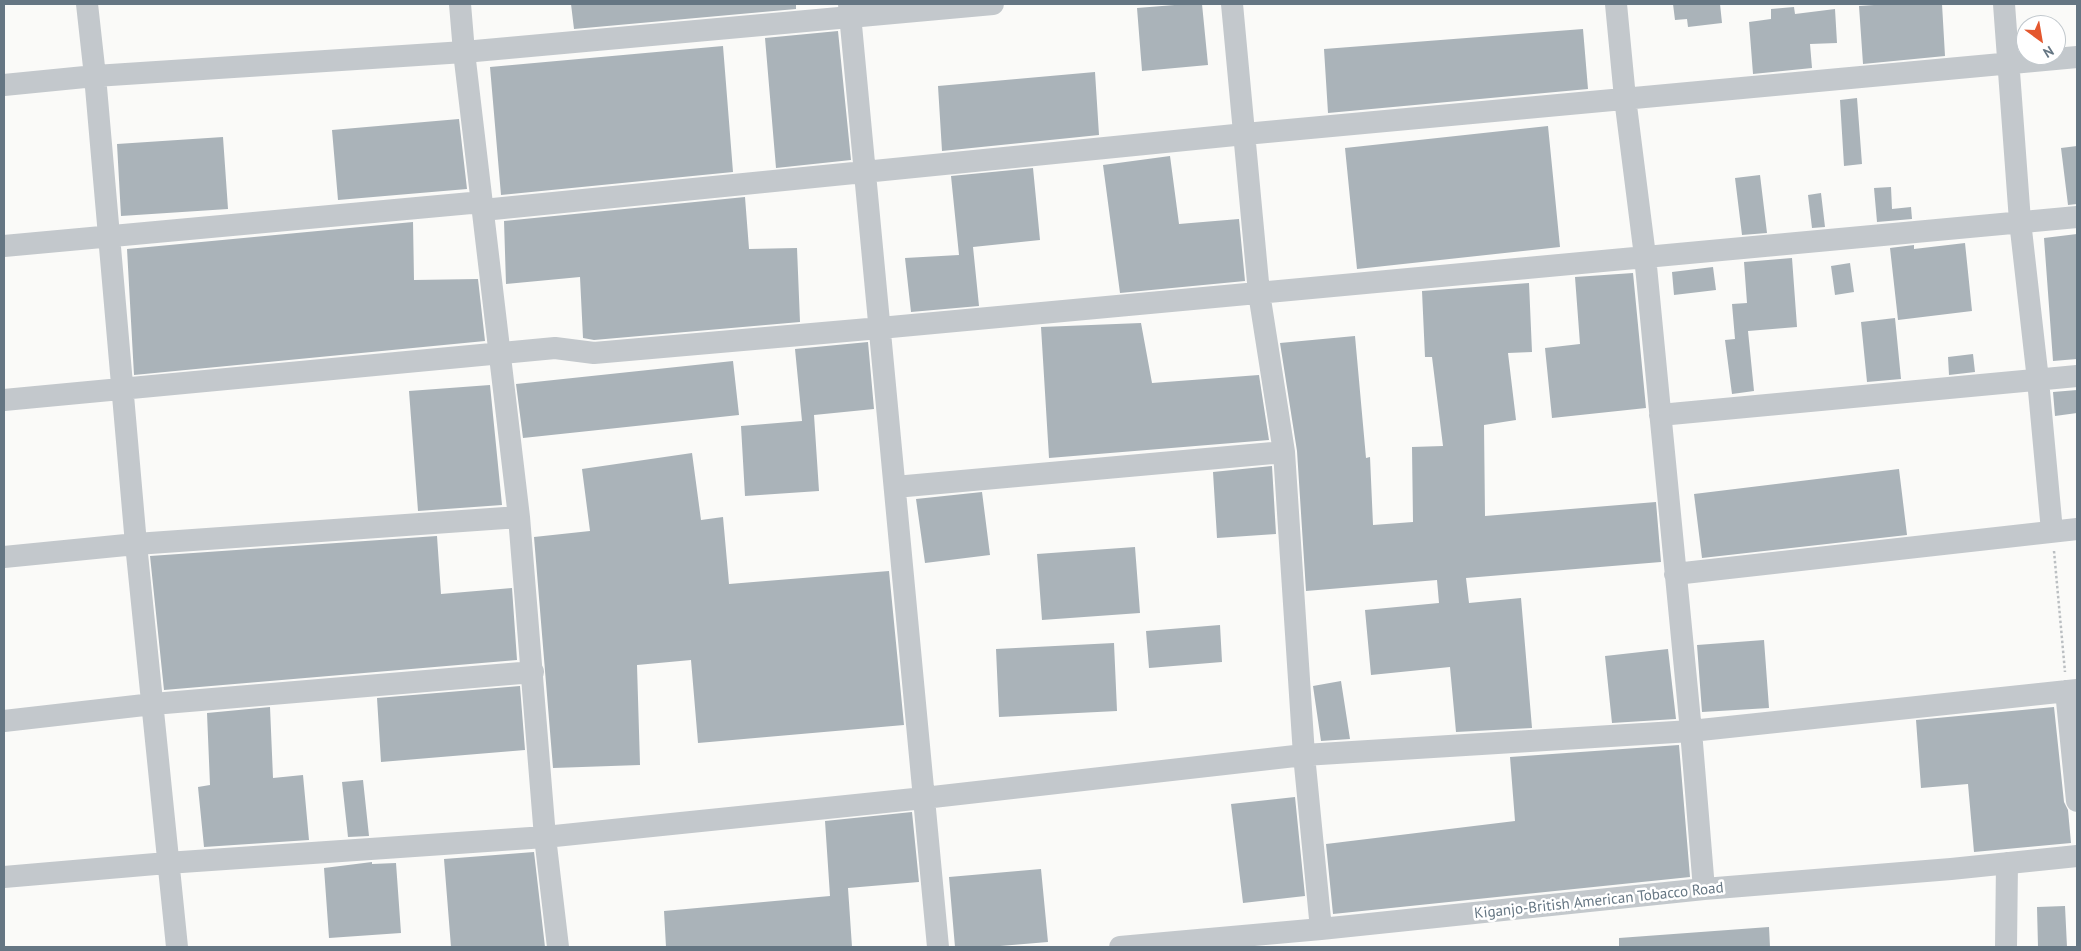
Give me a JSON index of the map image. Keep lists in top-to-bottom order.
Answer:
{
  "streets": {
    "street": ["Kiganjo-British American Tobacco Road"]
  },
  "north": "bottom right"
}
